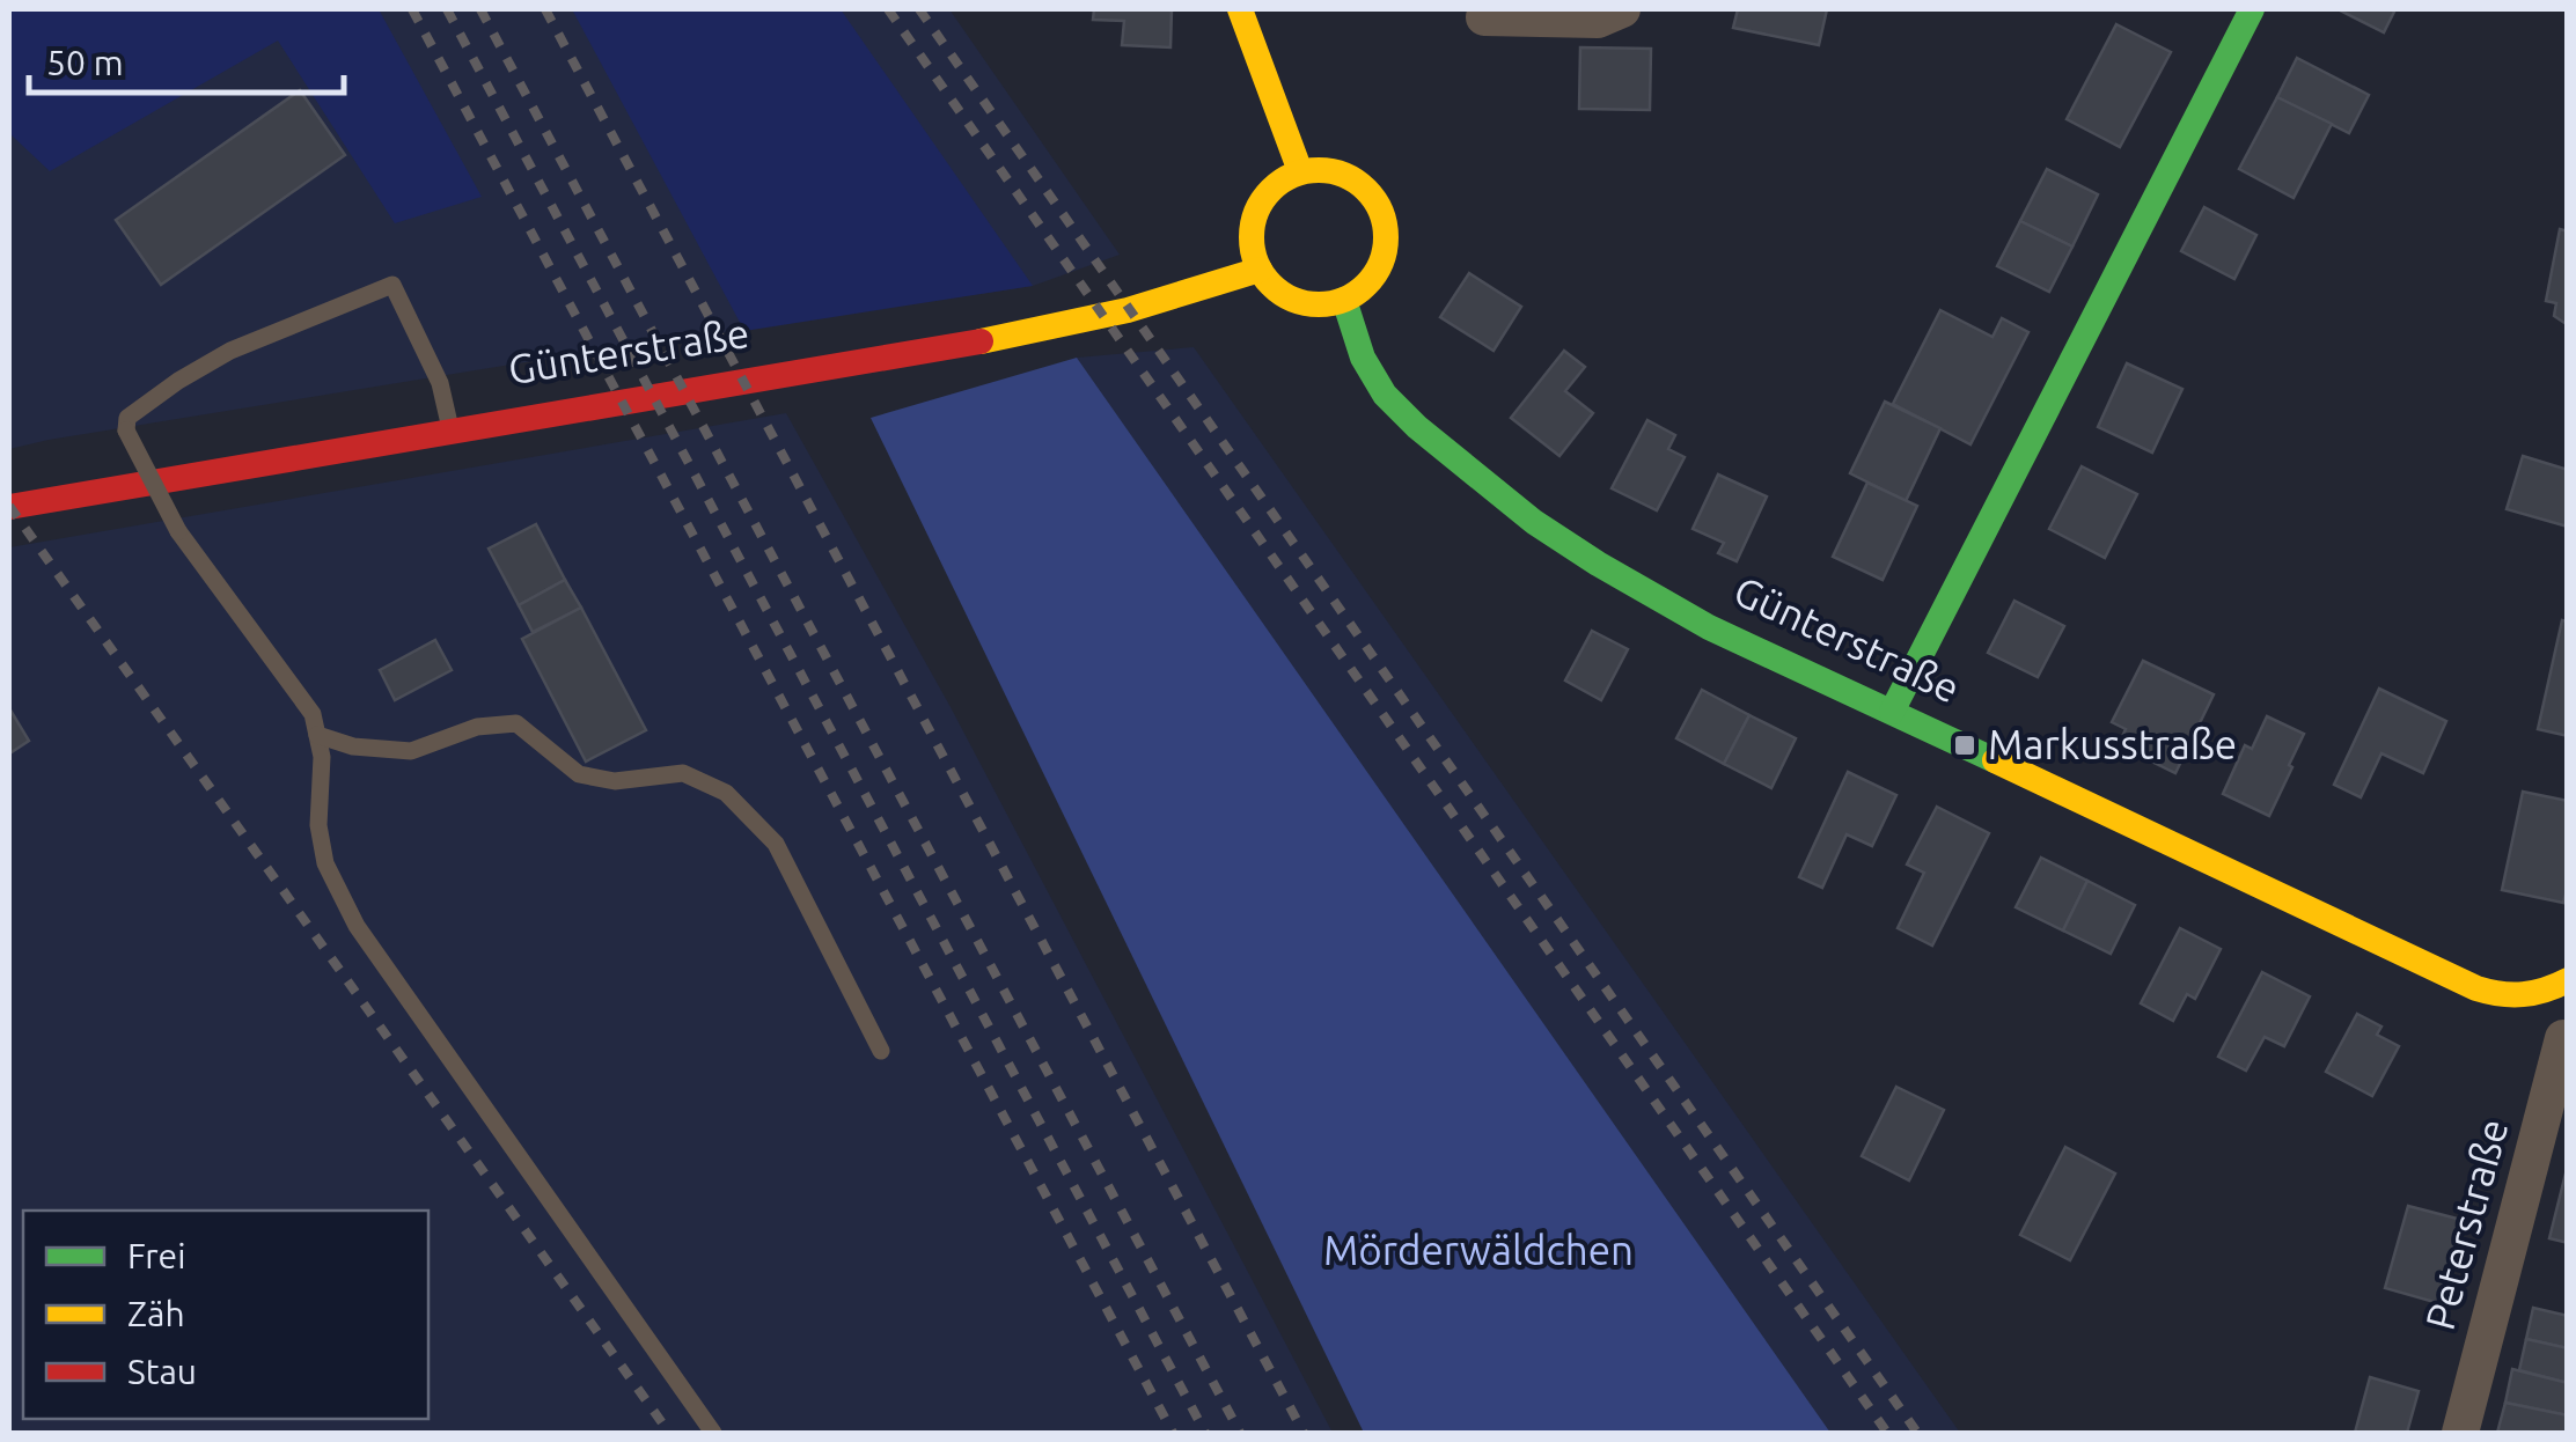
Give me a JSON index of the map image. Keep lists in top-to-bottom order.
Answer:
{
  "streets": {
    "street": ["Günterstraße", "Peterstraße"]
  },
  "crossings": [
    ["Günterstraße", "Peterstraße"]
  ],
  "parks": ["Mörderwäldchen"],
  "places": {
    "transit": ["Markusstraße"]
  },
  "legend": ["Frei", "Zäh", "Stau"],
  "scale_bar": "50 m"
}
